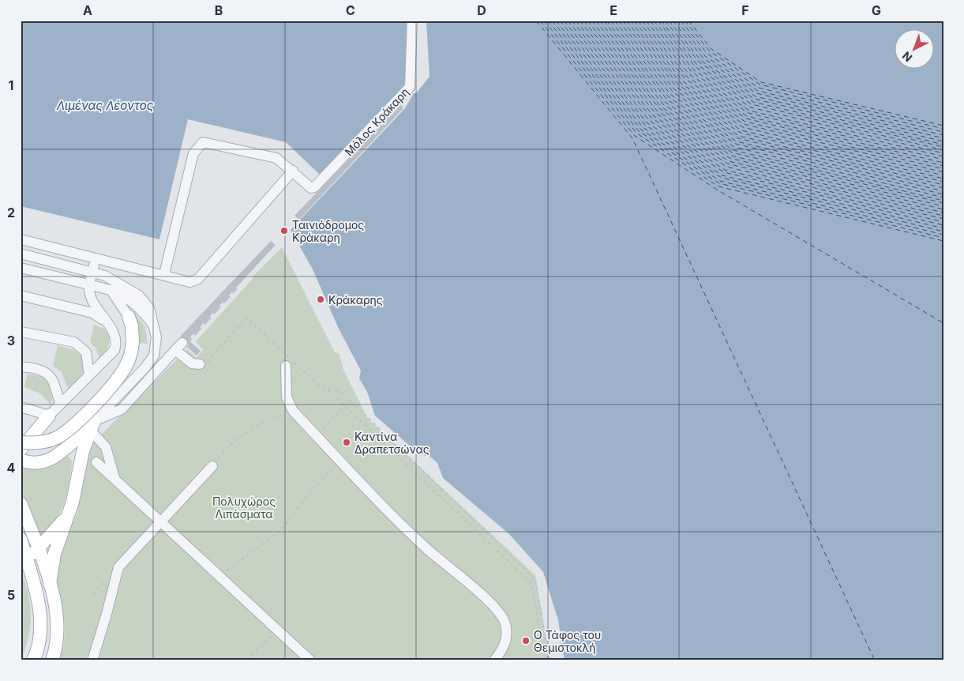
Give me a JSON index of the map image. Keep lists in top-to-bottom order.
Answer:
{
  "streets": {
    "street": ["Μόλος Κράκαρη"]
  },
  "water": ["Λιμένας Λέοντος"],
  "parks": ["Πολυχώρος Λιπάσματα"],
  "places": [
    "Ταινιόδρομος Κράκαρη",
    "Κράκαρης",
    "Καντίνα Δραπετσώνας",
    "Ο Τάφος του Θεμιστοκλή"
  ],
  "north": "bottom left",
  "grid": {
    "columns": [
      "A",
      "B",
      "C",
      "D",
      "E",
      "F",
      "G"
    ],
    "rows": [
      "1",
      "2",
      "3",
      "4",
      "5"
    ]
  }
}
